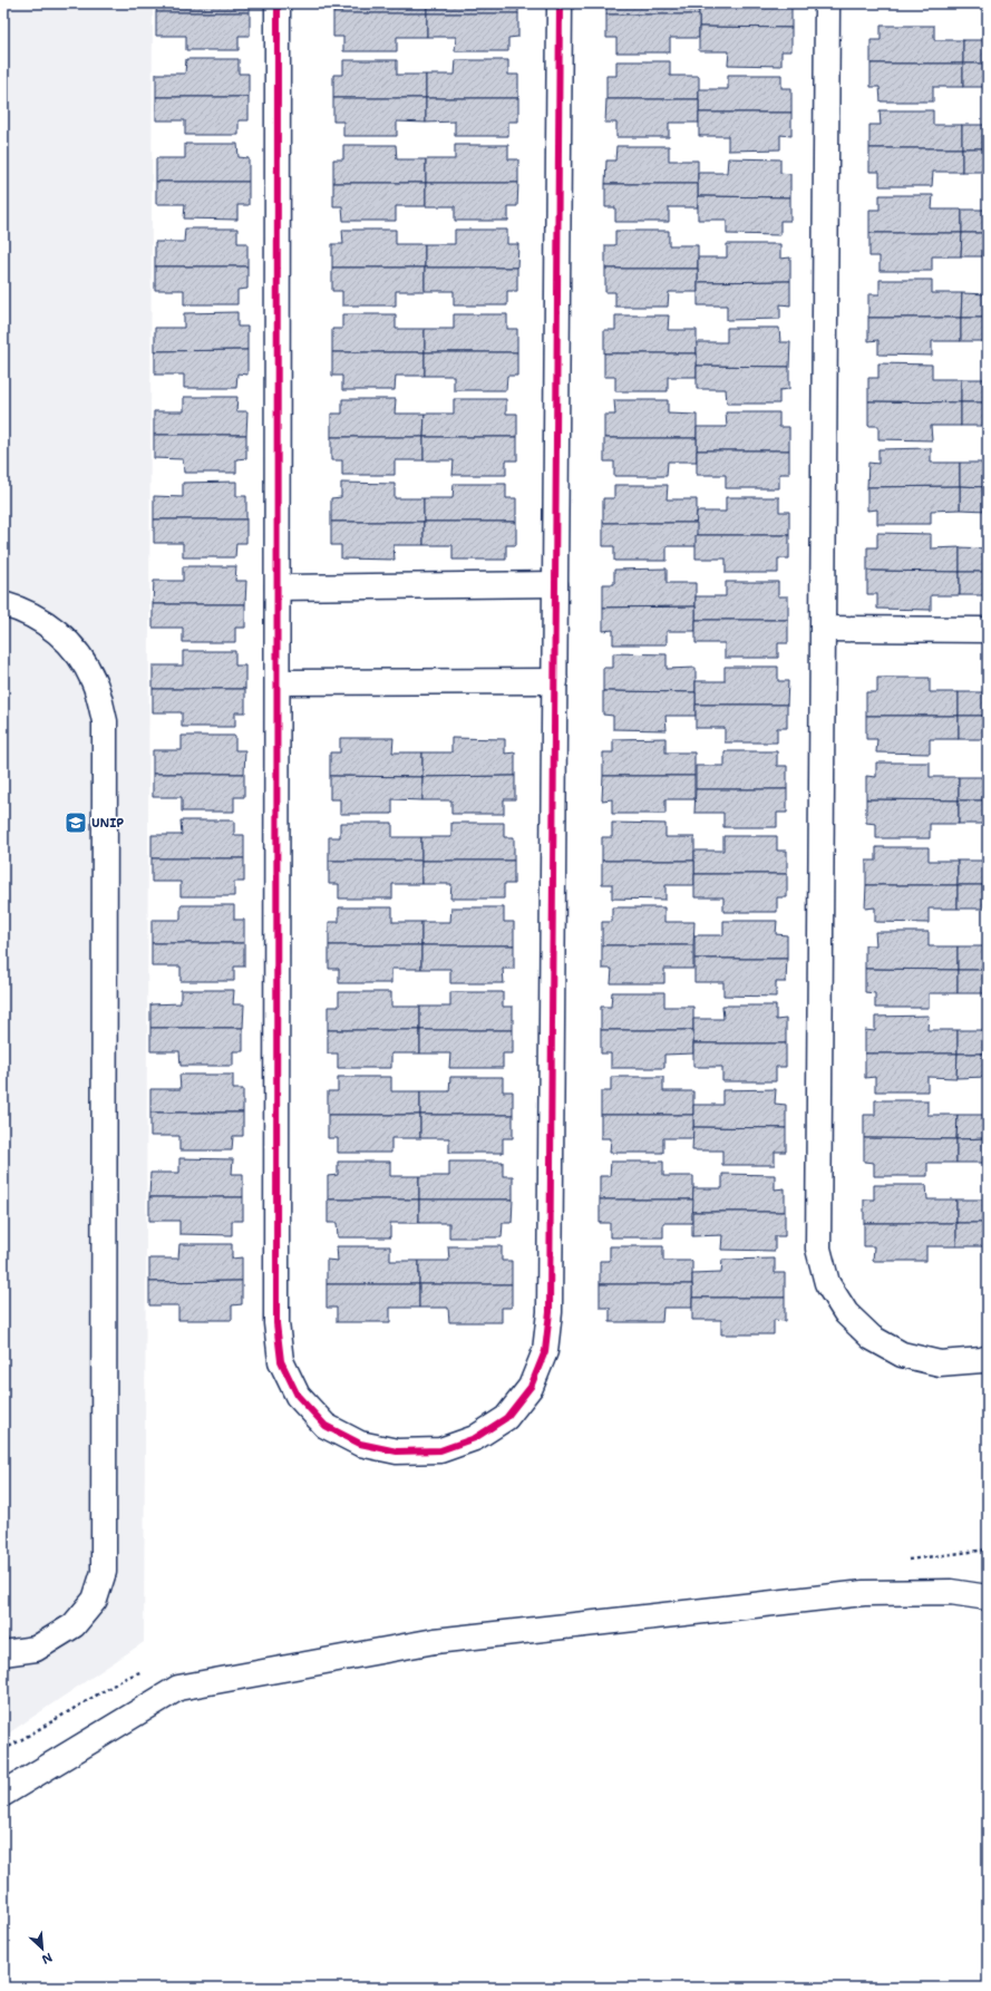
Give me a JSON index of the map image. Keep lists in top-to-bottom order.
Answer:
{
  "places": {
    "school or university": ["UNIP"]
  },
  "north": "bottom right"
}
